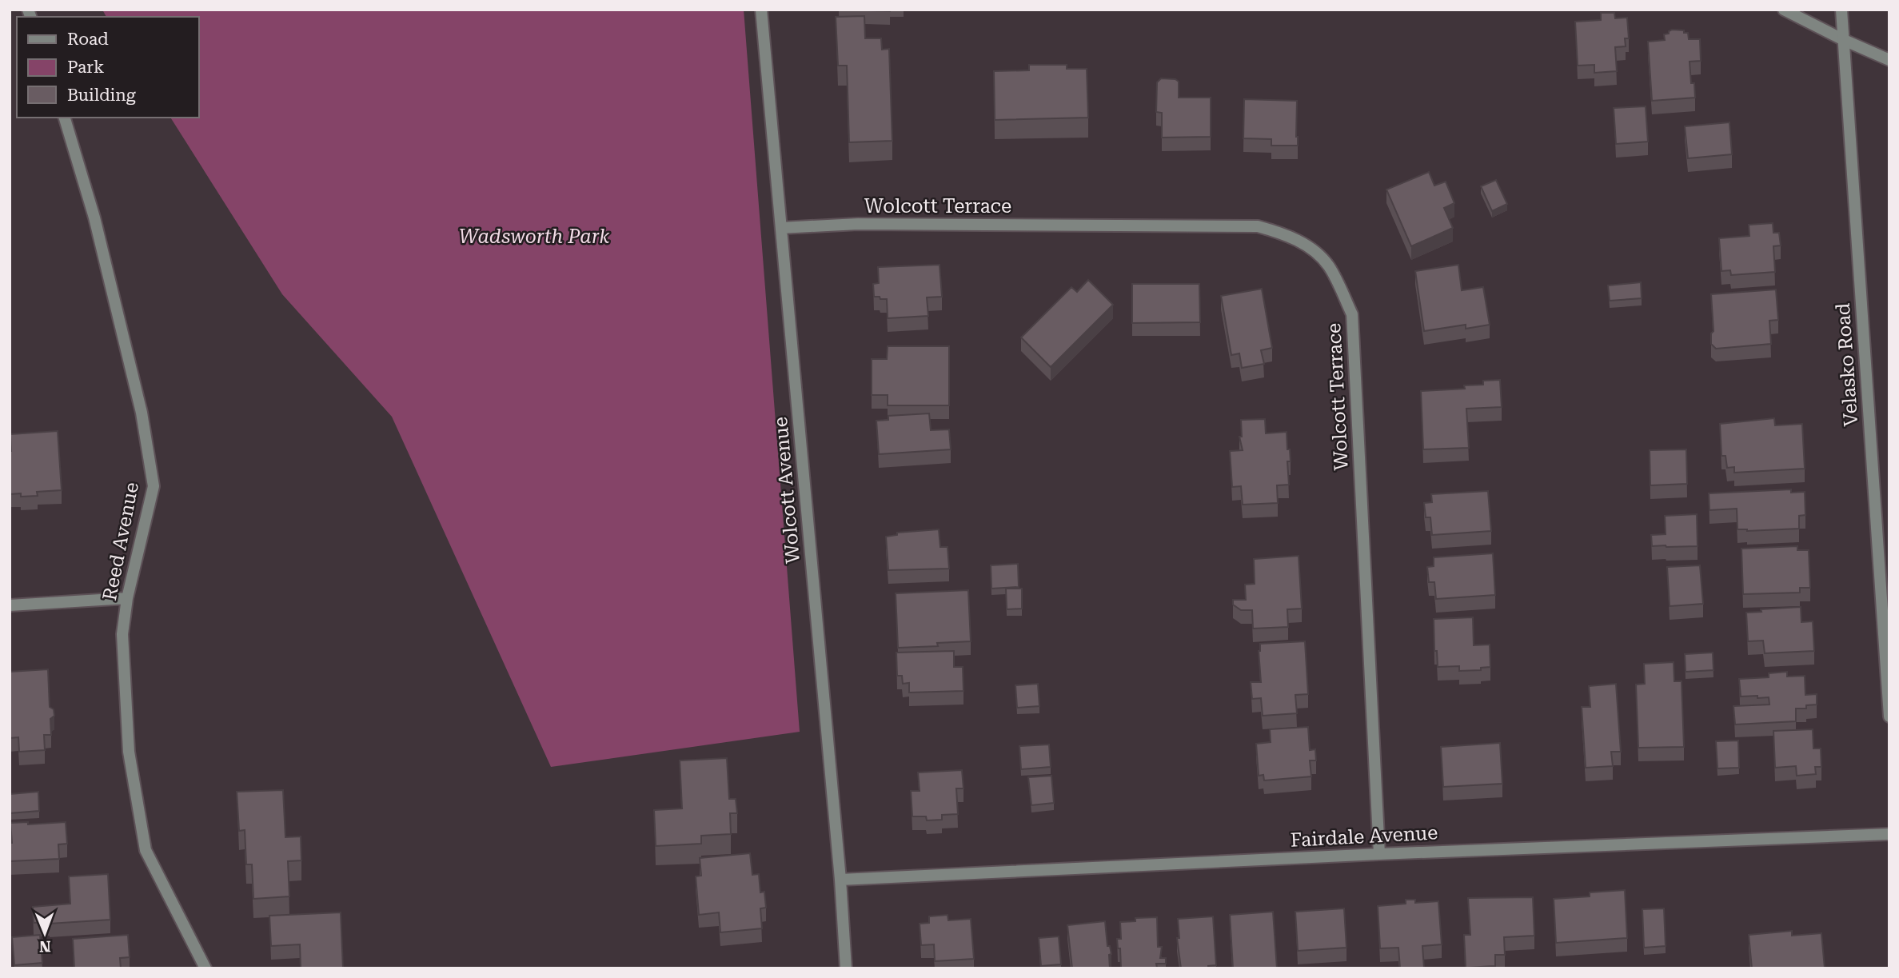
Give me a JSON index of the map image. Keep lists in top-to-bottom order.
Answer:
{
  "streets": {
    "street": [
      "Wolcott Terrace",
      "Velasko Road",
      "Wolcott Avenue",
      "Reed Avenue",
      "Fairdale Avenue"
    ]
  },
  "crossings": [
    ["Wolcott Terrace", "Wolcott Avenue"],
    ["Wolcott Terrace", "Fairdale Avenue"],
    ["Wolcott Avenue", "Fairdale Avenue"]
  ],
  "parks": ["Wadsworth Park"],
  "legend": ["Road", "Park", "Building"],
  "north": "bottom"
}
